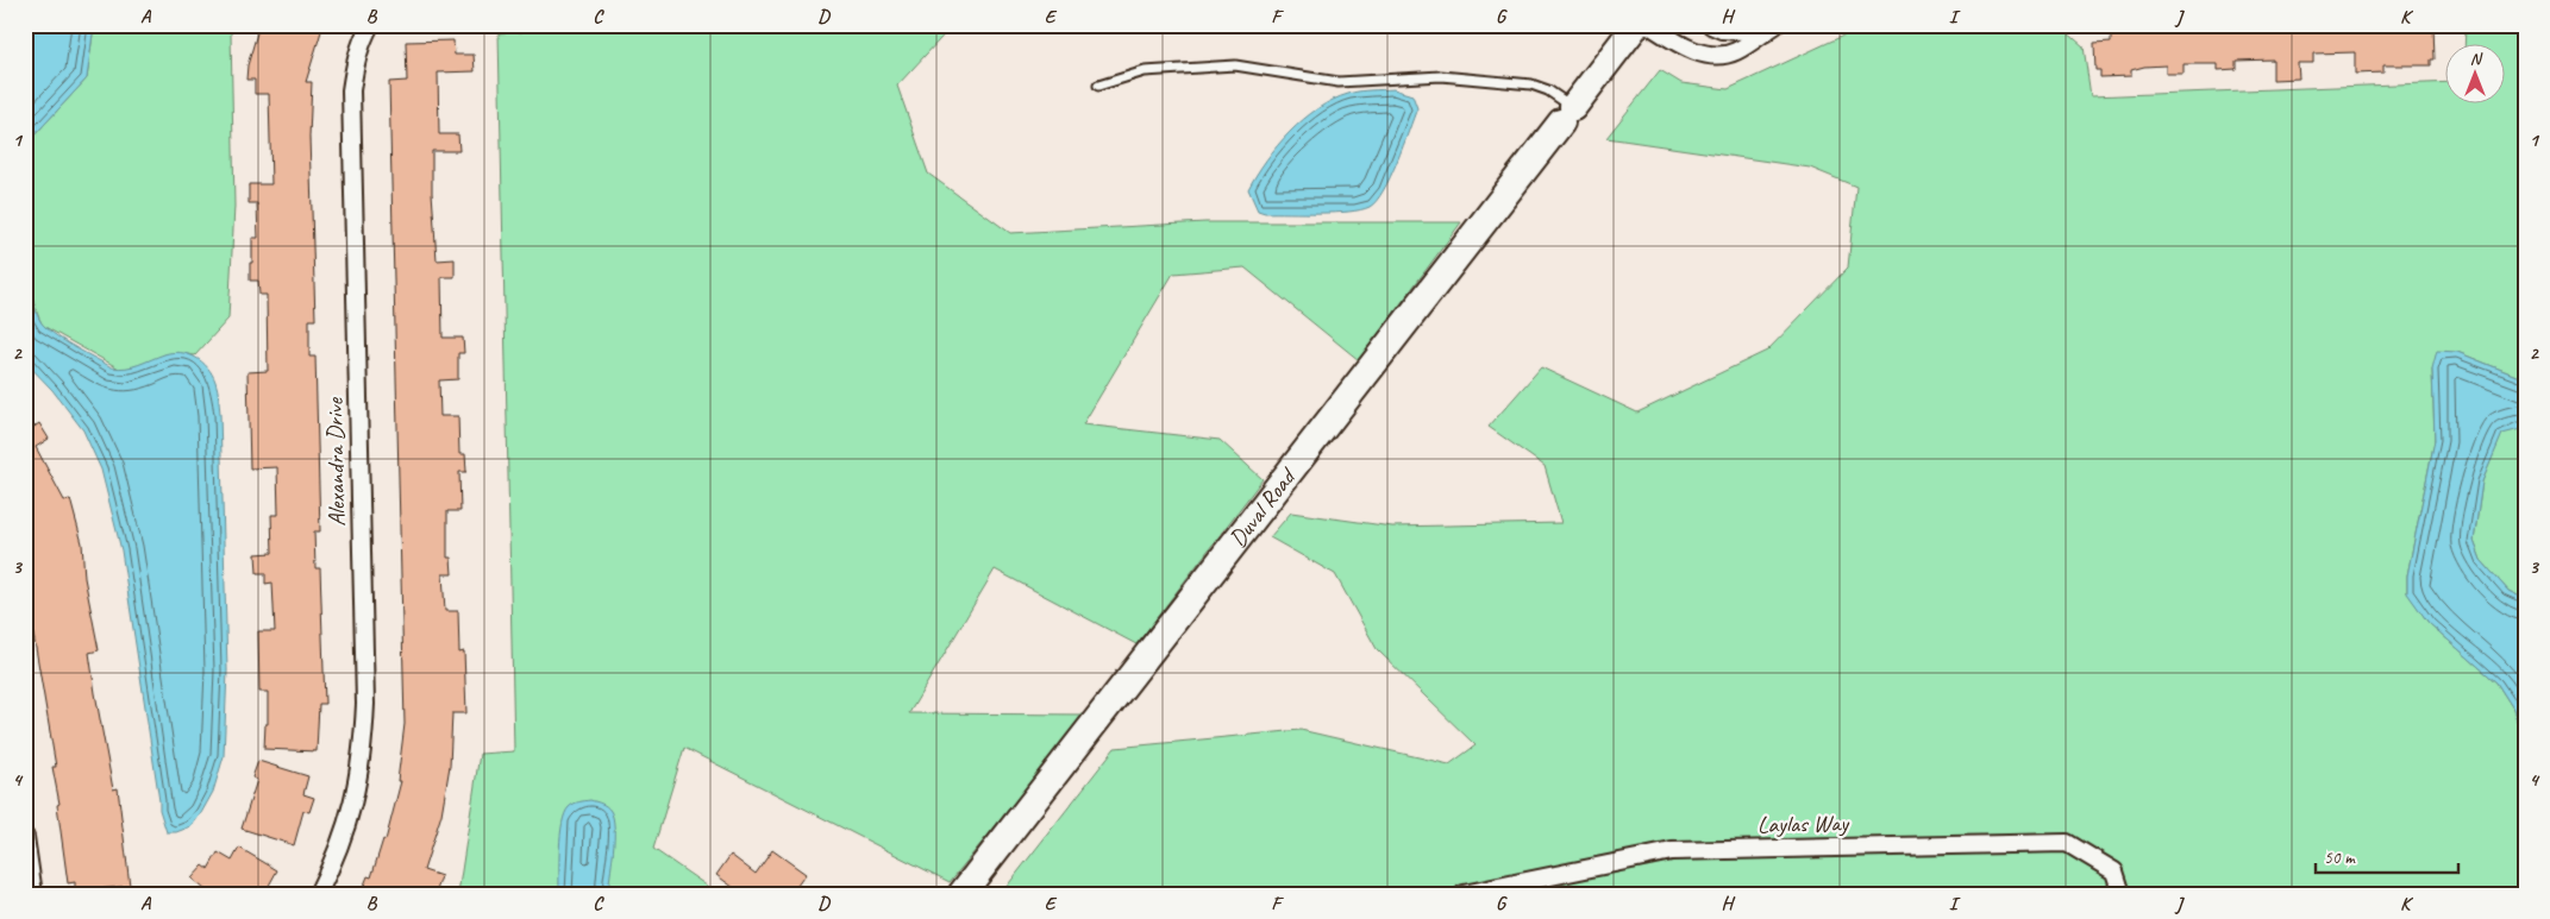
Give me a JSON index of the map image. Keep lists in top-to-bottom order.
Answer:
{
  "streets": {
    "main road": ["Duval Road"],
    "street": ["Alexandra Drive", "Laylas Way"]
  },
  "scale_bar": "50 m",
  "north": "top",
  "grid": {
    "columns": [
      "A",
      "B",
      "C",
      "D",
      "E",
      "F",
      "G",
      "H",
      "I",
      "J",
      "K"
    ],
    "rows": [
      "1",
      "2",
      "3",
      "4"
    ]
  }
}
